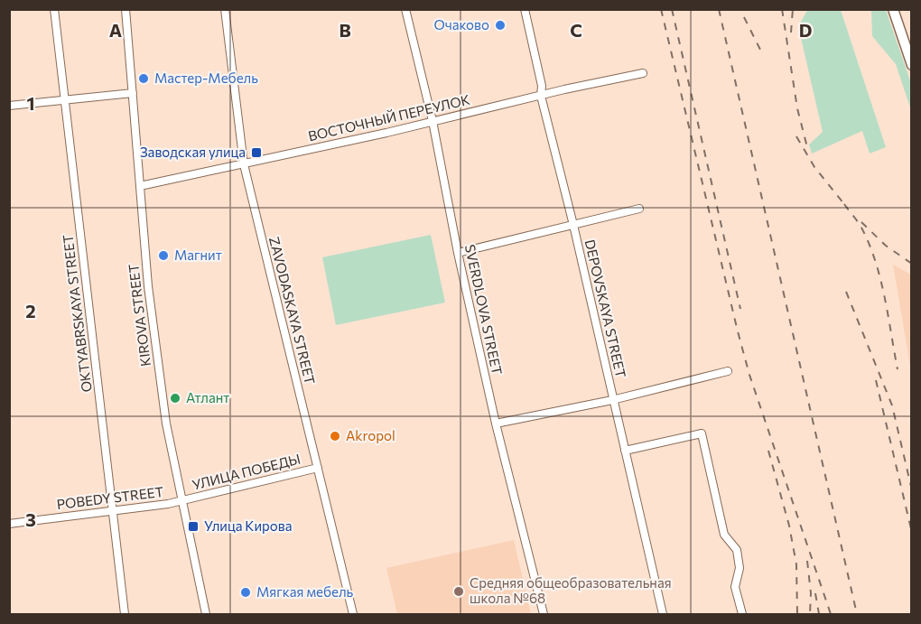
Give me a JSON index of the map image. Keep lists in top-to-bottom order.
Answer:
{
  "streets": {
    "street": [
      "ВОСТОЧНЫЙ ПЕРЕУЛОК",
      "DEPOVSKAYA STREET",
      "SVERDLOVA STREET",
      "ZAVODASKAYA STREET",
      "OKTYABRSKAYA STREET",
      "KIROVA STREET",
      "УЛИЦА ПОБЕДЫ",
      "POBEDY STREET"
    ]
  },
  "crossings": [
    ["ВОСТОЧНЫЙ ПЕРЕУЛОК", "DEPOVSKAYA STREET"],
    ["ВОСТОЧНЫЙ ПЕРЕУЛОК", "SVERDLOVA STREET"],
    ["ВОСТОЧНЫЙ ПЕРЕУЛОК", "ZAVODASKAYA STREET"],
    ["ВОСТОЧНЫЙ ПЕРЕУЛОК", "KIROVA STREET"],
    ["ZAVODASKAYA STREET", "УЛИЦА ПОБЕДЫ"],
    ["OKTYABRSKAYA STREET", "POBEDY STREET"],
    ["KIROVA STREET", "УЛИЦА ПОБЕДЫ"],
    ["KIROVA STREET", "POBEDY STREET"],
    ["УЛИЦА ПОБЕДЫ", "POBEDY STREET"]
  ],
  "places": {
    "other": [
      "Очаково",
      "Мастер-Мебель",
      "Магнит",
      "Атлант",
      "Akropol",
      "Средняя общеобразовательная школа №68",
      "Мягкая мебель"
    ],
    "transit": ["Заводская улица", "Улица Кирова"]
  },
  "grid": {
    "columns": [
      "A",
      "B",
      "C",
      "D"
    ],
    "rows": ["1", "2", "3"]
  }
}
